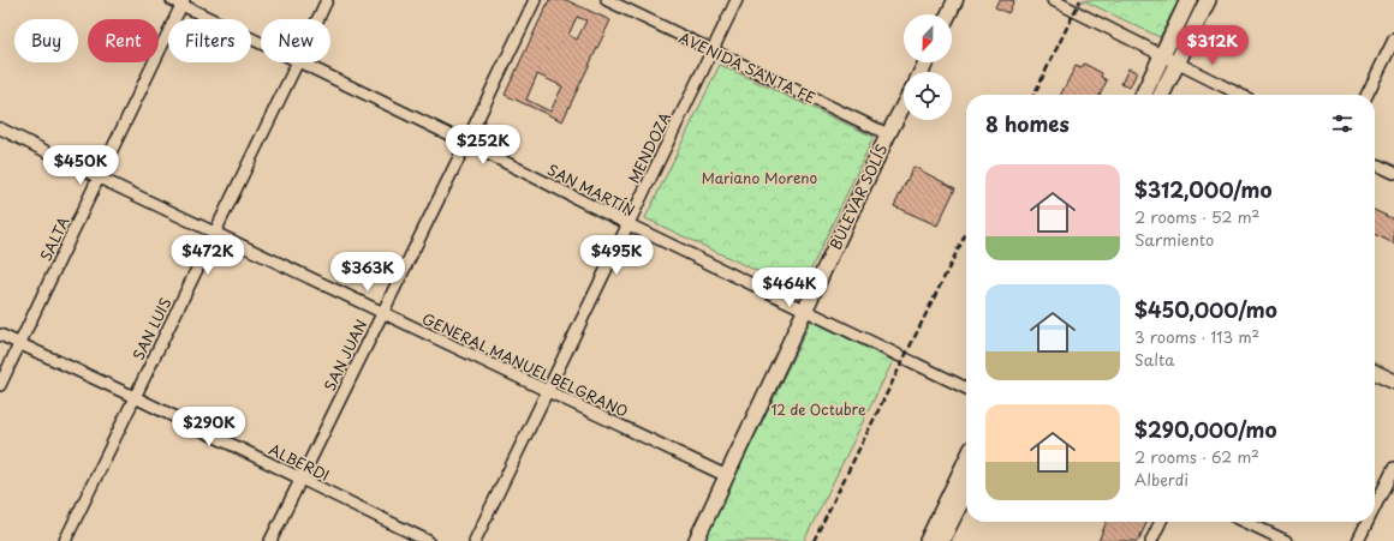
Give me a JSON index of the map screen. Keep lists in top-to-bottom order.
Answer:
{
  "streets": {
    "street": [
      "AVENIDA SANTA FE",
      "MENDOZA",
      "SAN MARTÍN",
      "BULEVAR SOLÍS",
      "SALTA",
      "SAN LUIS",
      "SAN JUAN",
      "GENERAL MANUEL BELGRANO",
      "ALBERDI"
    ]
  },
  "crossings": [
    ["AVENIDA SANTA FE", "MENDOZA"],
    ["AVENIDA SANTA FE", "BULEVAR SOLÍS"],
    ["MENDOZA", "SAN MARTÍN"],
    ["MENDOZA", "GENERAL MANUEL BELGRANO"],
    ["SAN MARTÍN", "BULEVAR SOLÍS"],
    ["SAN MARTÍN", "SALTA"],
    ["SAN MARTÍN", "SAN JUAN"],
    ["BULEVAR SOLÍS", "GENERAL MANUEL BELGRANO"],
    ["SALTA", "GENERAL MANUEL BELGRANO"],
    ["SALTA", "ALBERDI"],
    ["SAN LUIS", "GENERAL MANUEL BELGRANO"],
    ["SAN LUIS", "ALBERDI"],
    ["SAN JUAN", "GENERAL MANUEL BELGRANO"],
    ["SAN JUAN", "ALBERDI"]
  ],
  "parks": ["Mariano Moreno", "12 de Octubre"],
  "north": "bottom",
  "page": {
    "chip": [
      "Buy",
      "Rent",
      "Filters",
      "New"
    ],
    "price": [
      "$312K",
      "$252K",
      "$450K",
      "$472K",
      "$495K",
      "$363K",
      "$464K",
      "$290K"
    ],
    "heading": "8 homes",
    "list": [
      {
        "name": "$312,000/mo",
        "note": "2 rooms · 52 m² · Sarmiento"
      },
      {
        "name": "$450,000/mo",
        "note": "3 rooms · 113 m² · Salta"
      },
      {
        "name": "$290,000/mo",
        "note": "2 rooms · 62 m² · Alberdi"
      }
    ]
  }
}
